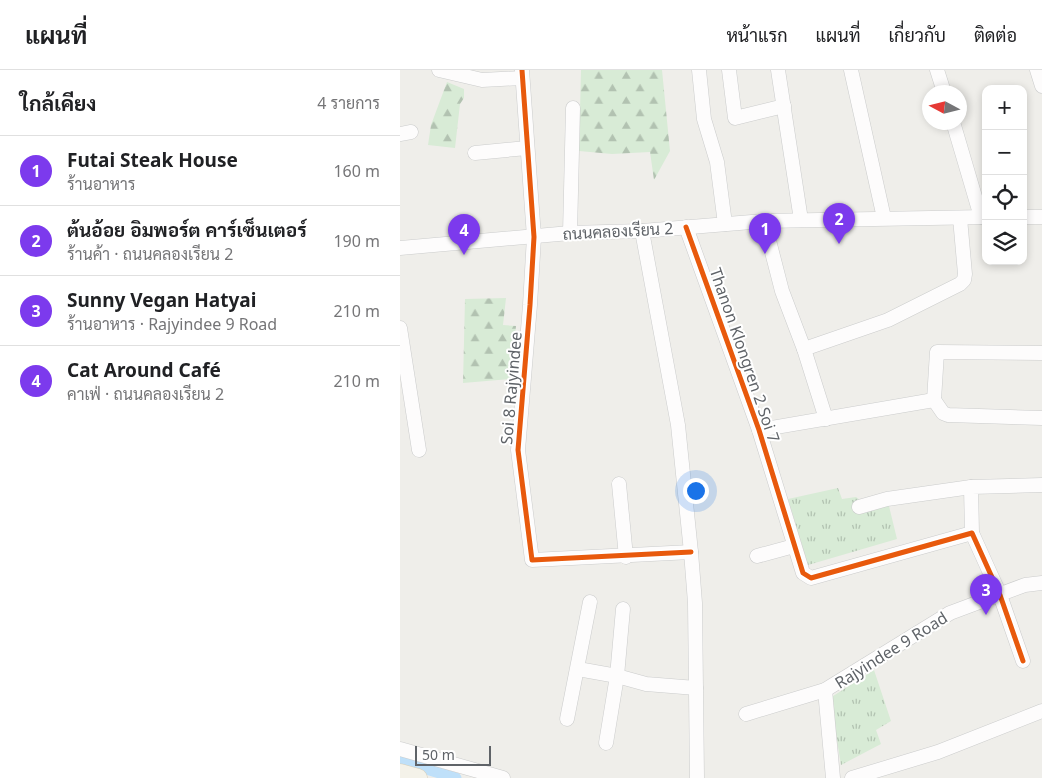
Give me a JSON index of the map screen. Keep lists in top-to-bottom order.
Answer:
{
  "streets": {
    "street": [
      "ถนนคลองเรียน 2",
      "Thanon Klongren 2 Soi 7",
      "Soi 8 Rajyindee",
      "Rajyindee 9 Road"
    ]
  },
  "crossings": [
    ["ถนนคลองเรียน 2", "Thanon Klongren 2 Soi 7"],
    ["ถนนคลองเรียน 2", "Soi 8 Rajyindee"]
  ],
  "scale_bar": "50 m",
  "north": "left",
  "page": {
    "header": "แผนที่",
    "nav": [
      "หน้าแรก",
      "แผนที่",
      "เกี่ยวกับ",
      "ติดต่อ"
    ],
    "heading": ["ใกล้เคียง", "4 รายการ"],
    "map_buttons": ["+", "−"],
    "list": [
      {
        "mark": "1",
        "name": "Futai Steak House",
        "note": "ร้านอาหาร",
        "value": "160 m"
      },
      {
        "mark": "2",
        "name": "ต้นอ้อย อิมพอร์ต คาร์เซ็นเตอร์",
        "note": "ร้านค้า · ถนนคลองเรียน 2",
        "value": "190 m"
      },
      {
        "mark": "3",
        "name": "Sunny Vegan Hatyai",
        "note": "ร้านอาหาร · Rajyindee 9 Road",
        "value": "210 m"
      },
      {
        "mark": "4",
        "name": "Cat Around Café",
        "note": "คาเฟ่ · ถนนคลองเรียน 2",
        "value": "210 m"
      }
    ],
    "pins": [
      "2",
      "1",
      "4",
      "3"
    ],
    "scale": "50 m"
  }
}
